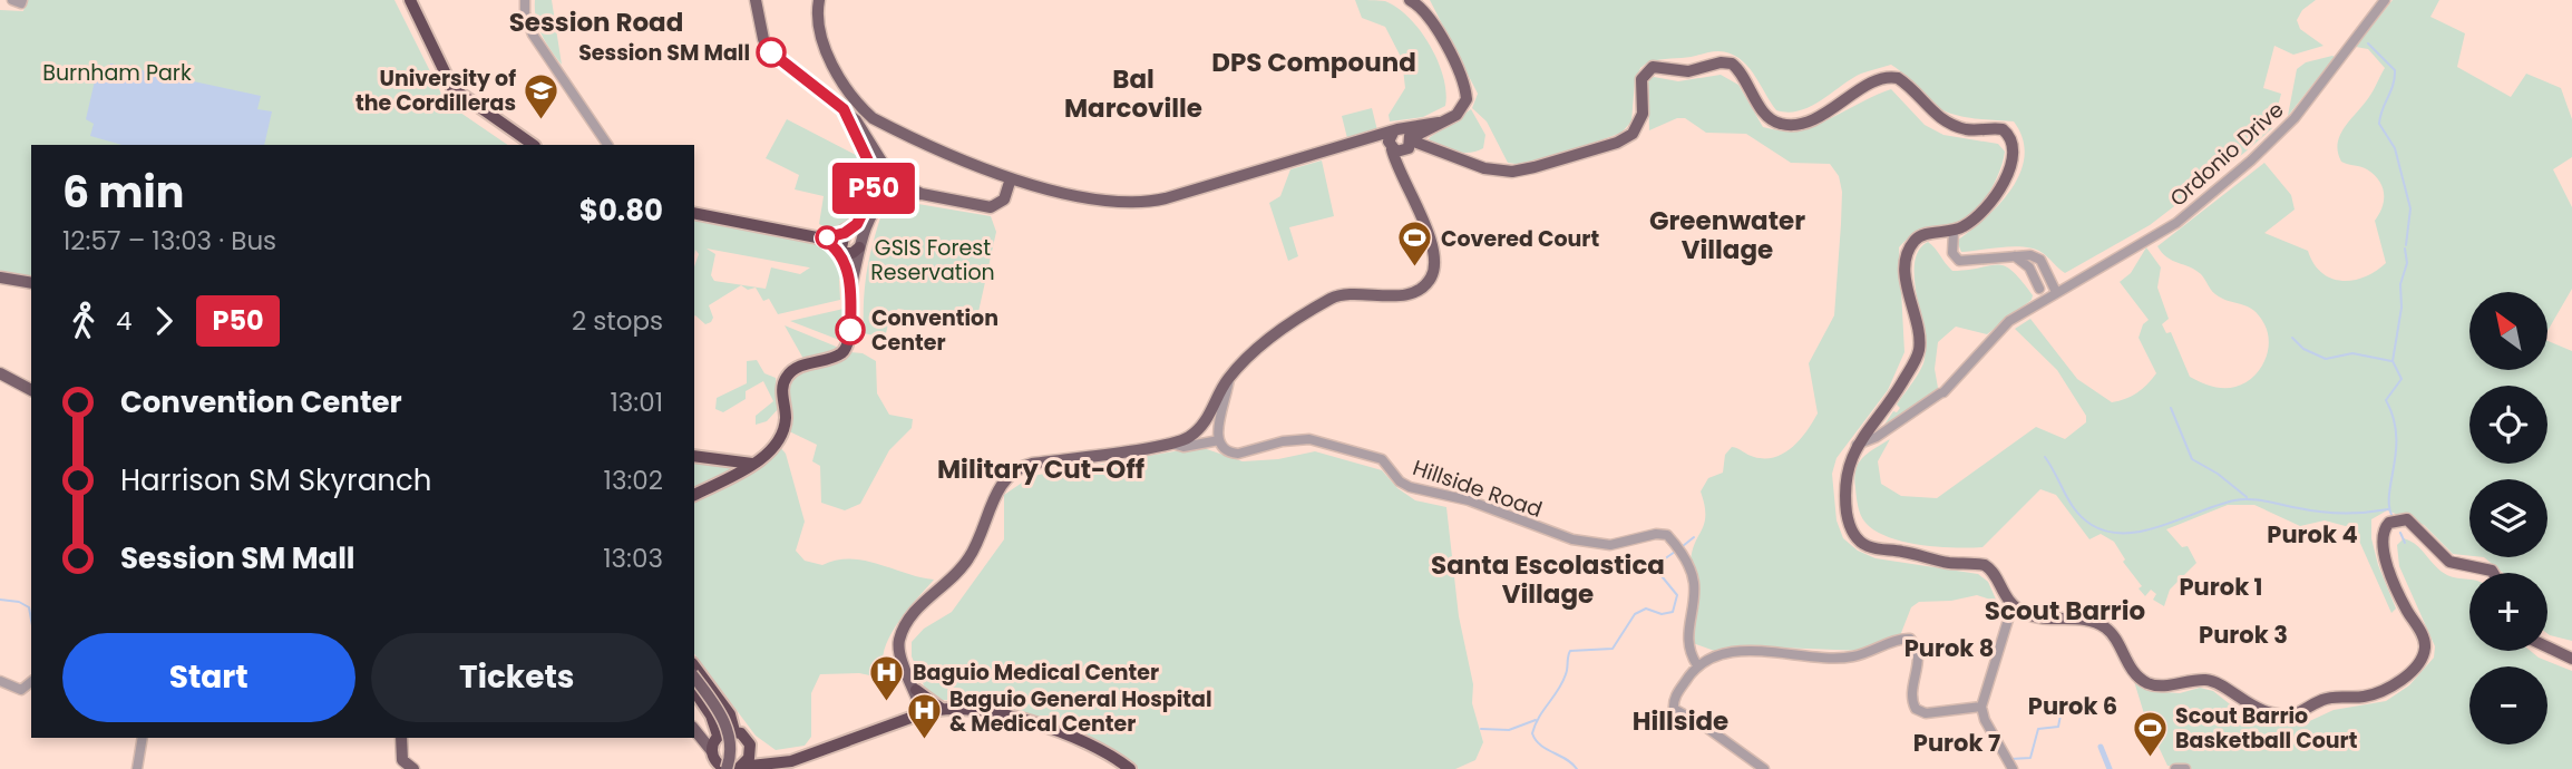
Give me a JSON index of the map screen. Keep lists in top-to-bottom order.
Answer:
{
  "streets": {
    "street": ["Ordonio Drive", "Hillside Road"]
  },
  "districts": [
    "Session Road",
    "DPS Compound",
    "Bal Marcoville",
    "Greenwater Village",
    "Military Cut-Off",
    "Purok 4",
    "Santa Escolastica Village",
    "Purok 1",
    "Scout Barrio",
    "Purok 3",
    "Purok 8",
    "Purok 6",
    "Hillside",
    "Purok 7"
  ],
  "parks": ["Burnham Park", "GSIS Forest Reservation"],
  "places": {
    "other": ["Session SM Mall", "Convention Center"],
    "school or university": ["University of the Cordilleras"],
    "sports": ["Covered Court", "Scout Barrio Basketball Court"],
    "hospital": ["Baguio Medical Center", "Baguio General Hospital & Medical Center"]
  },
  "lines": ["bus line P50"],
  "north": "top left",
  "page": {
    "on_map": "P50",
    "heading": ["6 min", "12:57 – 13:03 · Bus", "$0.80"],
    "legs": ["4", "P50", "2 stops"],
    "map_buttons": ["+", "−"],
    "list": [
      {
        "name": "Convention Center",
        "value": "13:01"
      },
      {
        "name": "Harrison SM Skyranch",
        "value": "13:02"
      },
      {
        "name": "Session SM Mall",
        "value": "13:03"
      }
    ],
    "buttons": ["Start", "Tickets"]
  }
}
